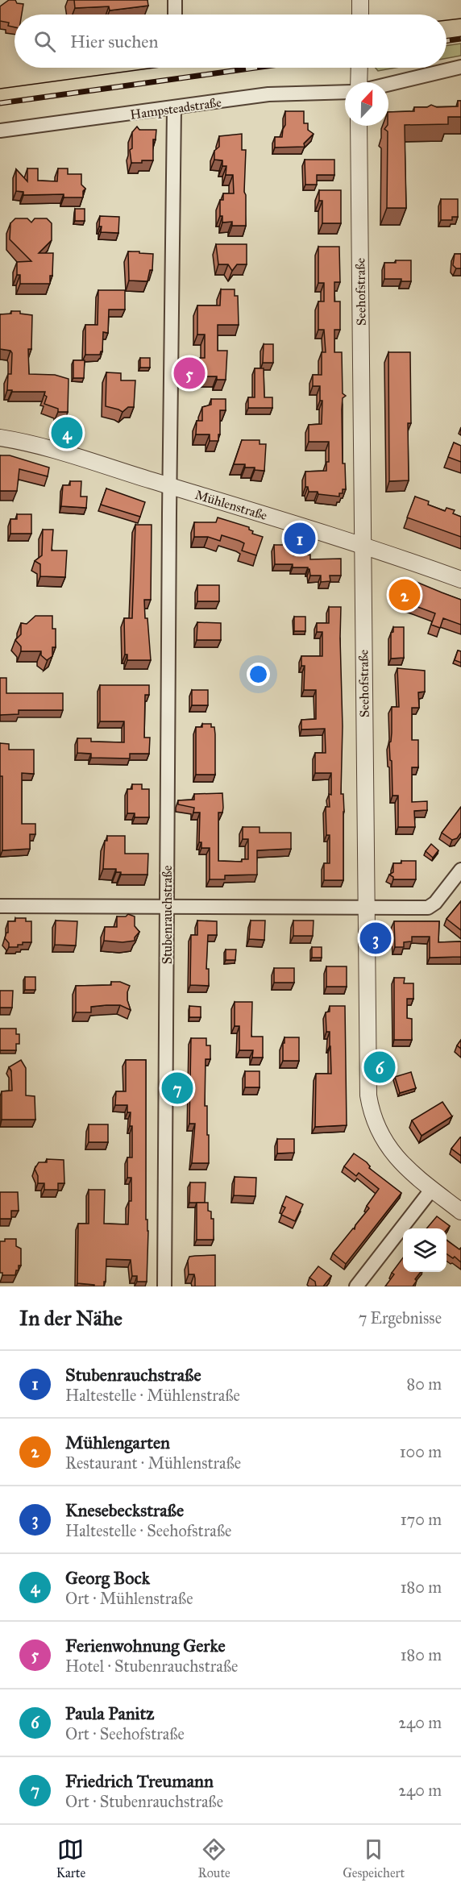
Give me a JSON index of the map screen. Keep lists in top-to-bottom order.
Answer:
{
  "streets": {
    "street": [
      "Hampsteadstraße",
      "Seehofstraße",
      "Mühlenstraße",
      "Stubenrauchstraße"
    ]
  },
  "crossings": [
    ["Hampsteadstraße", "Stubenrauchstraße"],
    ["Seehofstraße", "Mühlenstraße"],
    ["Mühlenstraße", "Stubenrauchstraße"]
  ],
  "north": "top",
  "page": {
    "search": "Hier suchen",
    "pins": [
      "5",
      "4",
      "1",
      "2",
      "3",
      "6",
      "7"
    ],
    "heading": ["In der Nähe", "7 Ergebnisse"],
    "list": [
      {
        "mark": "1",
        "name": "Stubenrauchstraße",
        "note": "Haltestelle · Mühlenstraße",
        "value": "80 m"
      },
      {
        "mark": "2",
        "name": "Mühlengarten",
        "note": "Restaurant · Mühlenstraße",
        "value": "100 m"
      },
      {
        "mark": "3",
        "name": "Knesebeckstraße",
        "note": "Haltestelle · Seehofstraße",
        "value": "170 m"
      },
      {
        "mark": "4",
        "name": "Georg Bock",
        "note": "Ort · Mühlenstraße",
        "value": "180 m"
      },
      {
        "mark": "5",
        "name": "Ferienwohnung Gerke",
        "note": "Hotel · Stubenrauchstraße",
        "value": "180 m"
      },
      {
        "mark": "6",
        "name": "Paula Panitz",
        "note": "Ort · Seehofstraße",
        "value": "240 m"
      },
      {
        "mark": "7",
        "name": "Friedrich Treumann",
        "note": "Ort · Stubenrauchstraße",
        "value": "240 m"
      }
    ],
    "nav": ["Karte", "Route", "Gespeichert"]
  }
}
